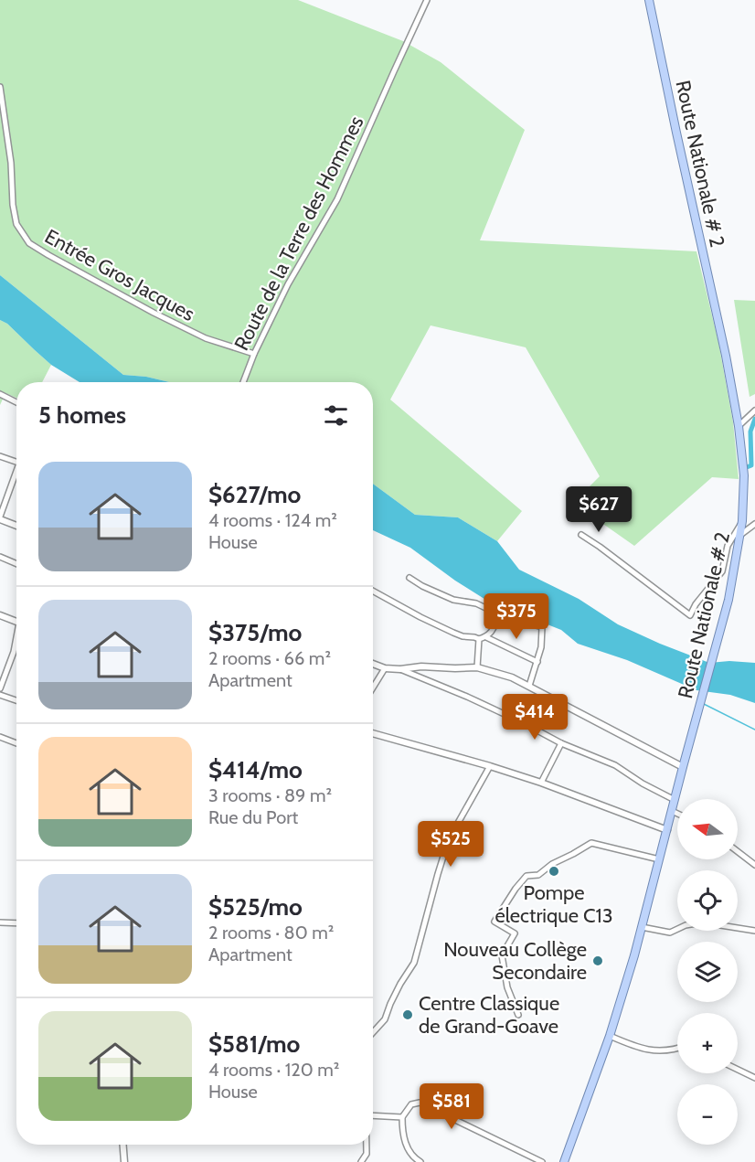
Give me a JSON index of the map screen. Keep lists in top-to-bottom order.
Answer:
{
  "streets": {
    "main road": ["Route Nationale # 2"],
    "street": ["Route de la Terre des Hommes", "Entrée Gros Jacques"]
  },
  "crossings": [
    ["Route de la Terre des Hommes", "Entrée Gros Jacques"]
  ],
  "places": ["Pompe électrique C13", "Nouveau Collège Secondaire", "Centre Classique de Grand-Goave"],
  "north": "left",
  "page": {
    "heading": "5 homes",
    "list": [
      {
        "name": "$627/mo",
        "note": "4 rooms · 124 m² · House"
      },
      {
        "name": "$375/mo",
        "note": "2 rooms · 66 m² · Apartment"
      },
      {
        "name": "$414/mo",
        "note": "3 rooms · 89 m² · Rue du Port"
      },
      {
        "name": "$525/mo",
        "note": "2 rooms · 80 m² · Apartment"
      },
      {
        "name": "$581/mo",
        "note": "4 rooms · 120 m² · House"
      }
    ],
    "price": [
      "$627",
      "$375",
      "$414",
      "$525",
      "$581"
    ],
    "map_buttons": ["+", "−"]
  }
}
